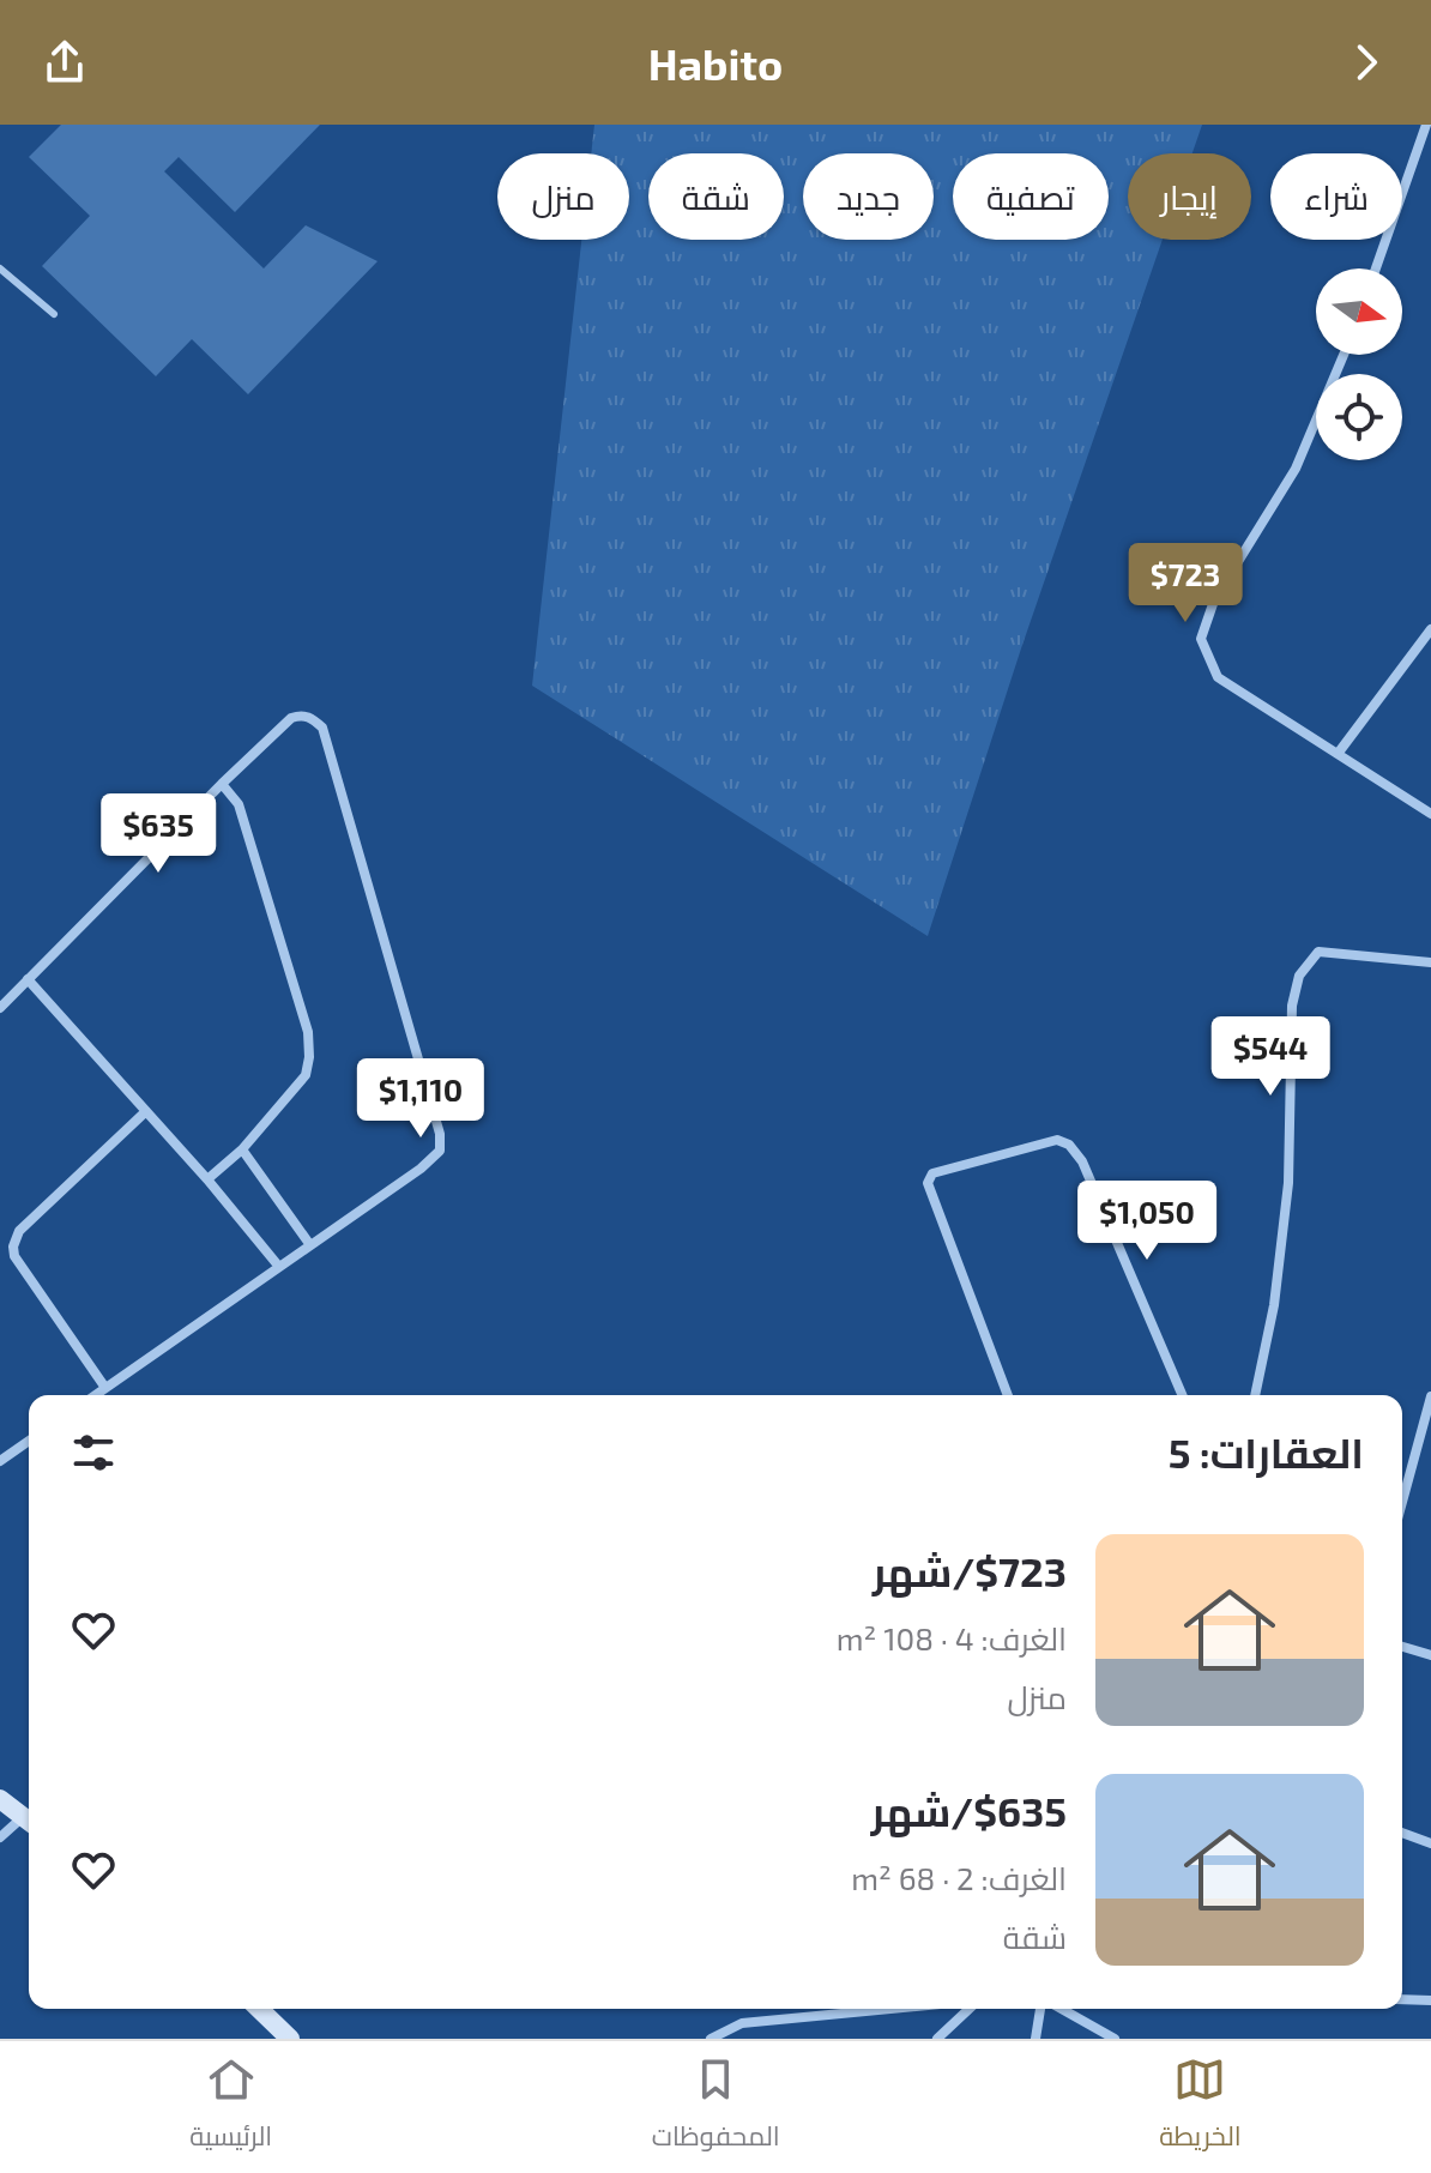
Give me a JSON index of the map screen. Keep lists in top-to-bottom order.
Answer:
{
  "north": "right",
  "page": {
    "header": "Habito",
    "chip": [
      "شراء",
      "إيجار",
      "تصفية",
      "جديد",
      "شقة",
      "منزل"
    ],
    "price": [
      "$723",
      "$635",
      "$544",
      "$1,110",
      "$1,050"
    ],
    "heading": "العقارات: 5",
    "list": [
      {
        "name": "$723/شهر",
        "note": "الغرف: 4 · 108 m² · منزل"
      },
      {
        "name": "$635/شهر",
        "note": "الغرف: 2 · 68 m² · شقة"
      }
    ],
    "tabs": ["الخريطة", "المحفوظات", "الرئيسية"]
  }
}
